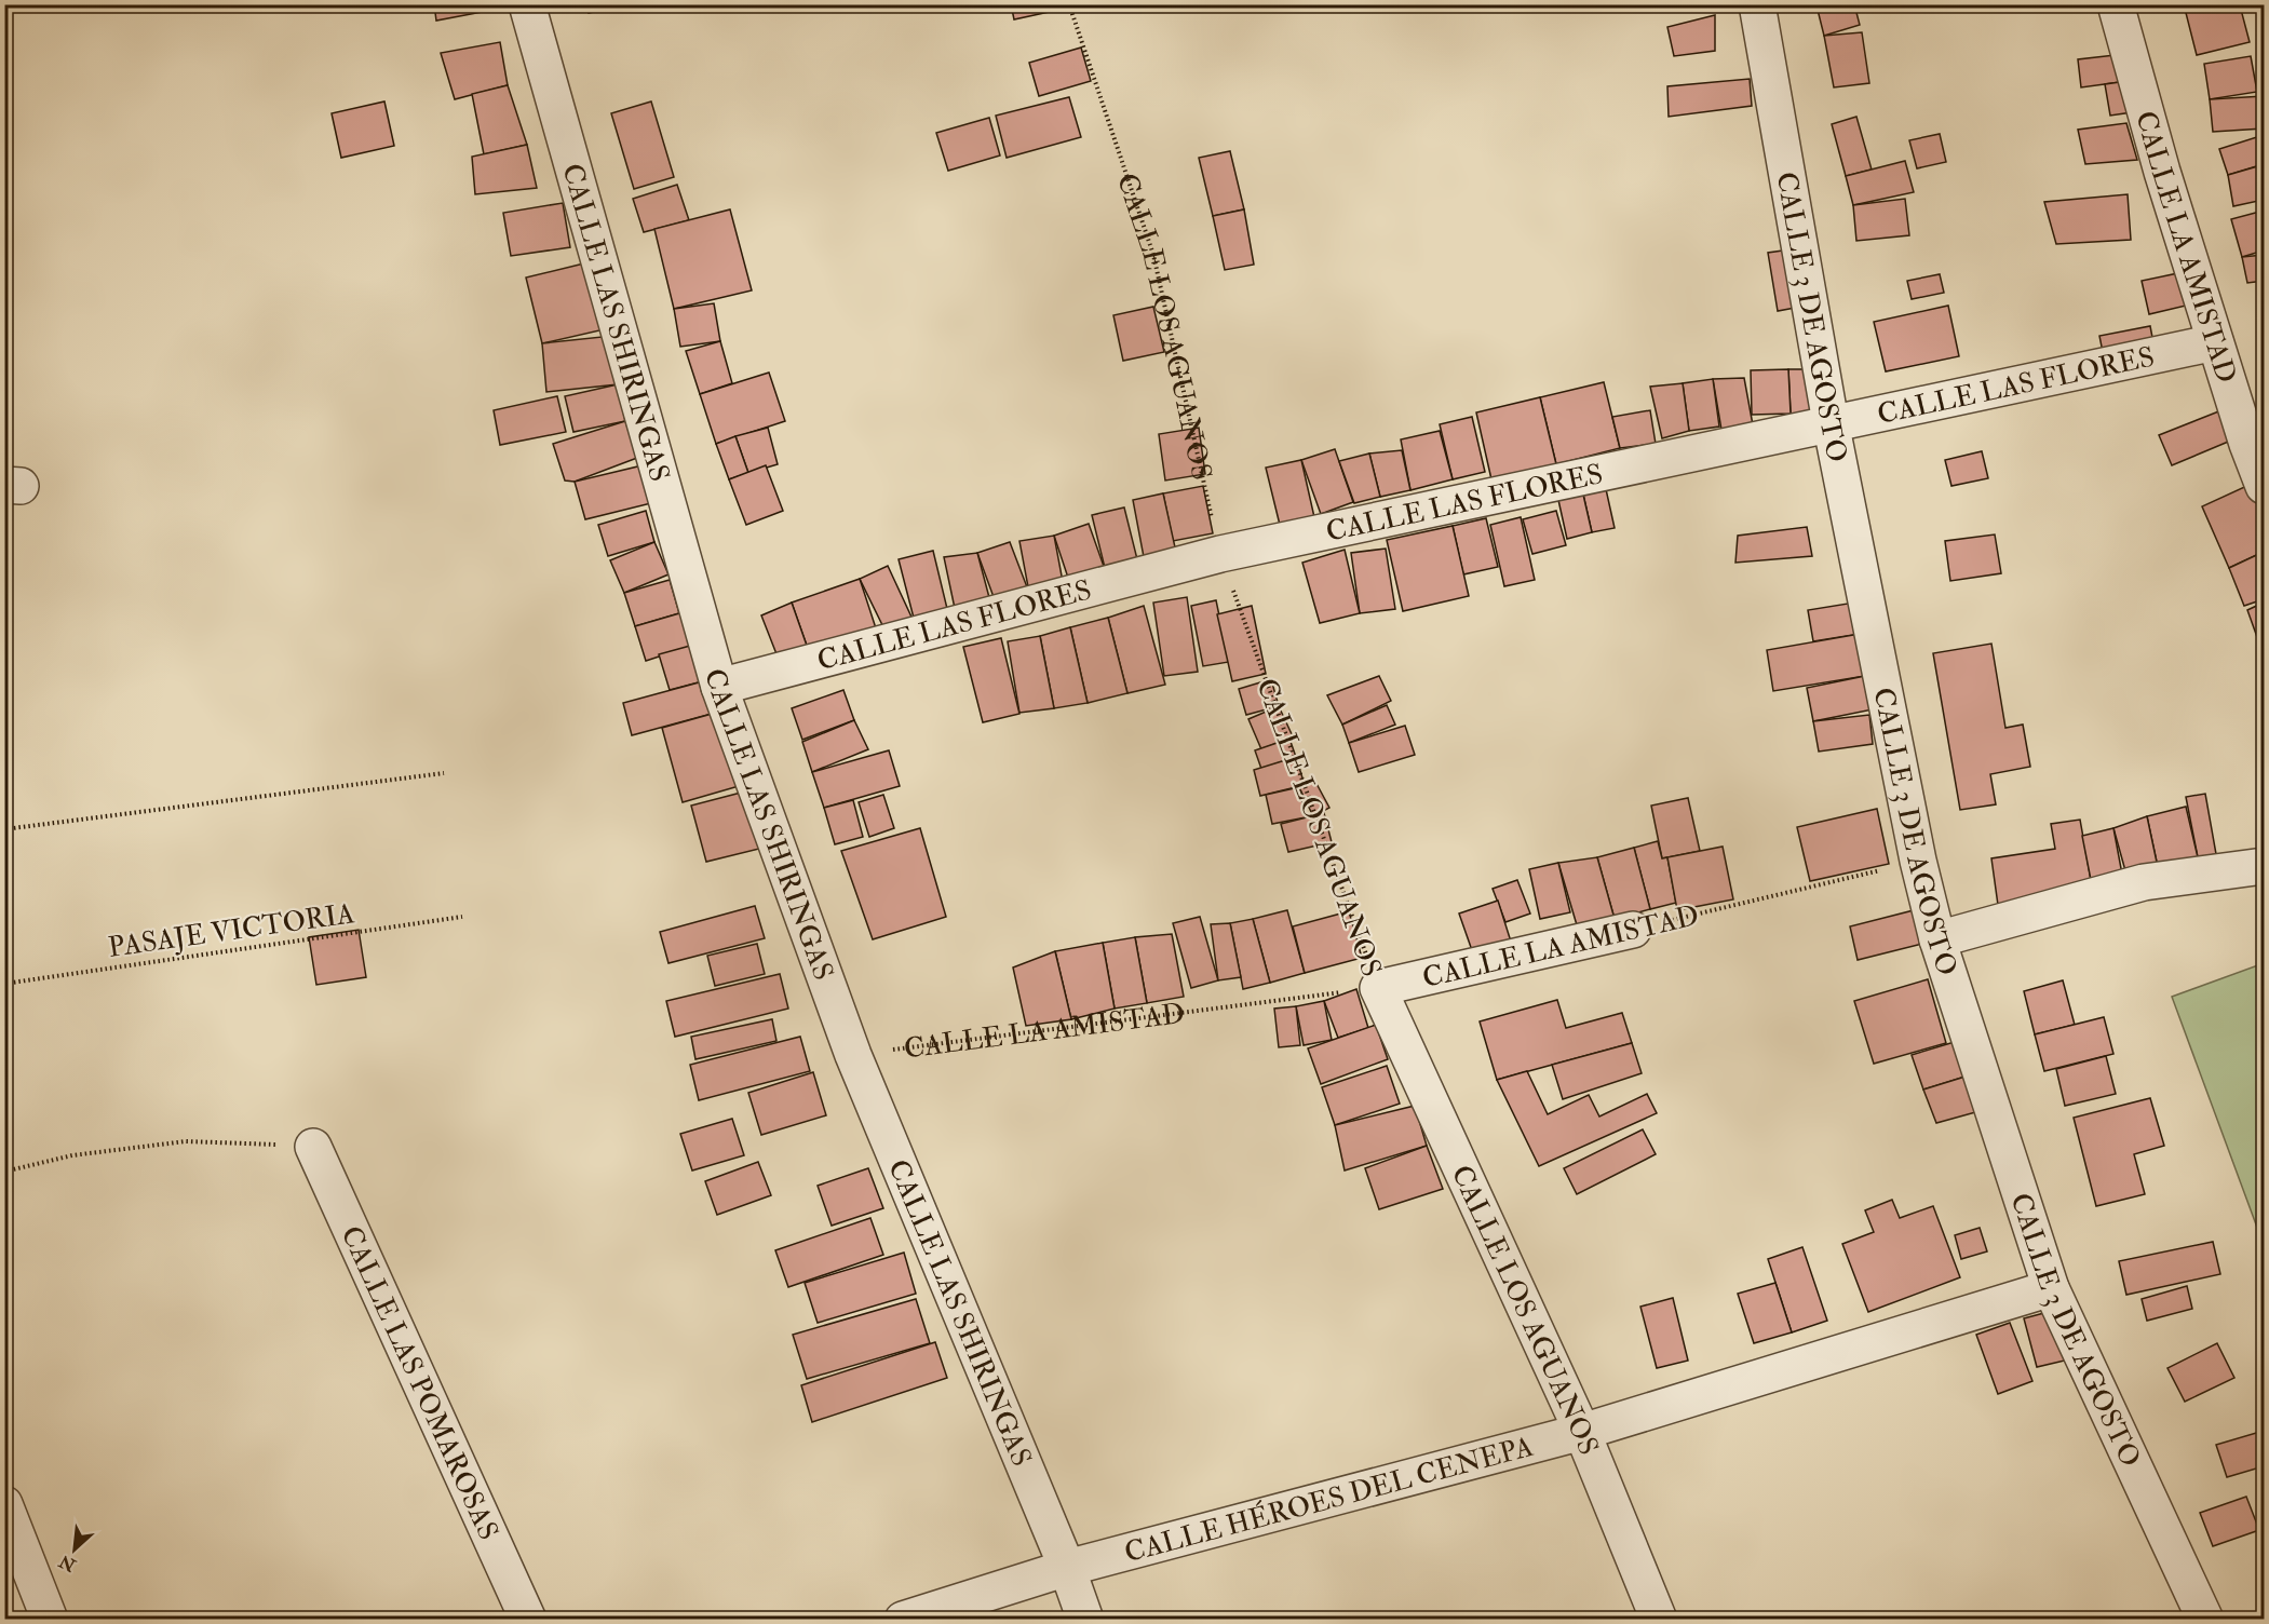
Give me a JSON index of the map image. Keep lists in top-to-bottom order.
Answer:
{
  "streets": {
    "street": [
      "CALLE LA AMISTAD",
      "CALLE 3 DE AGOSTO",
      "CALLE LAS SHIRINGAS",
      "CALLE LOS AGUANOS",
      "CALLE LAS FLORES",
      "CALLE LAS POMAROSAS",
      "CALLE HÉROES DEL CENEPA"
    ],
    "path": ["PASAJE VICTORIA"]
  },
  "crossings": [
    ["CALLE LA AMISTAD", "CALLE 3 DE AGOSTO"],
    ["CALLE LA AMISTAD", "CALLE LAS SHIRINGAS"],
    ["CALLE LA AMISTAD", "CALLE LOS AGUANOS"],
    ["CALLE LA AMISTAD", "CALLE LAS FLORES"],
    ["CALLE 3 DE AGOSTO", "CALLE LAS FLORES"],
    ["CALLE 3 DE AGOSTO", "CALLE HÉROES DEL CENEPA"],
    ["CALLE LAS SHIRINGAS", "CALLE LAS FLORES"],
    ["CALLE LAS SHIRINGAS", "CALLE HÉROES DEL CENEPA"],
    ["CALLE LOS AGUANOS", "CALLE LAS FLORES"],
    ["CALLE LOS AGUANOS", "CALLE HÉROES DEL CENEPA"]
  ],
  "north": "bottom left"
}
